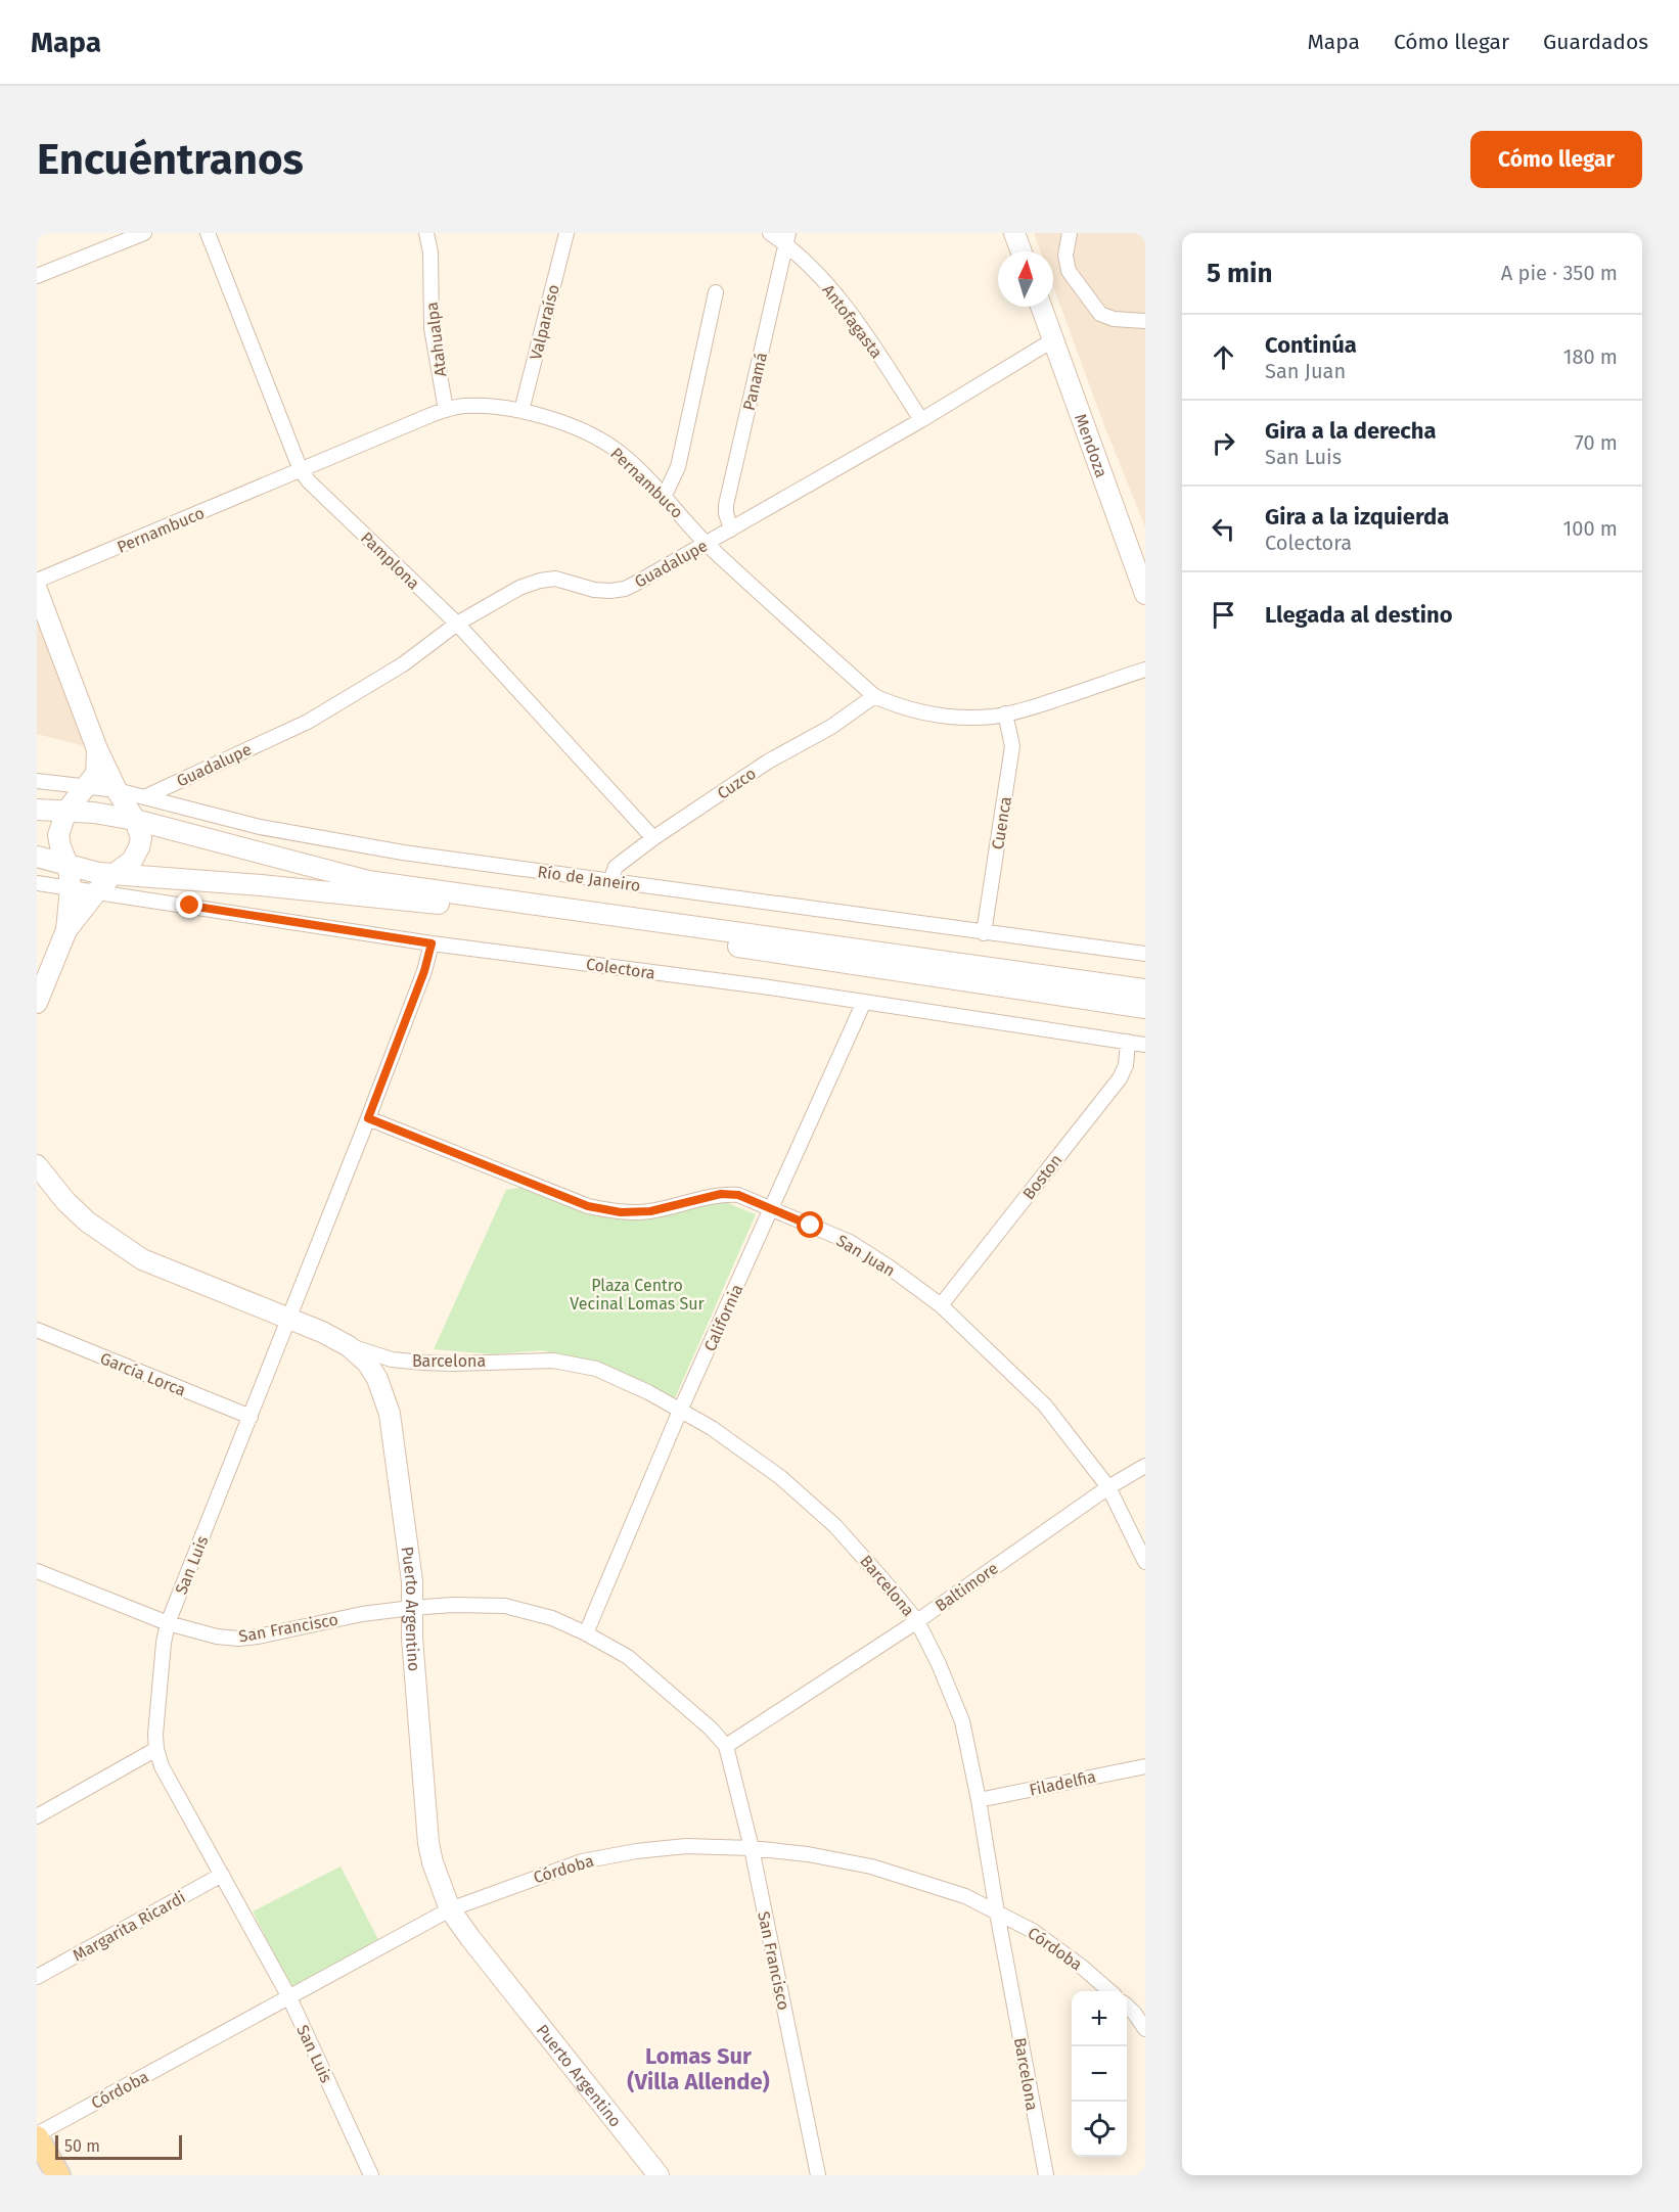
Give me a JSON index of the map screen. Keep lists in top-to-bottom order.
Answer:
{
  "streets": {
    "main road": ["Mendoza", "Puerto Argentino"],
    "street": [
      "Antofagasta",
      "Valparaíso",
      "Atahualpa",
      "Panamá",
      "Pernambuco",
      "Pamplona",
      "Guadalupe",
      "Cuzco",
      "Cuenca",
      "Río de Janeiro",
      "Colectora",
      "Boston",
      "San Juan",
      "California",
      "Barcelona",
      "García Lorca",
      "San Luis",
      "Baltimore",
      "San Francisco",
      "Filadelfia",
      "Córdoba",
      "Margarita Ricardi"
    ]
  },
  "crossings": [
    ["Antofagasta", "Panamá"],
    ["Antofagasta", "Guadalupe"],
    ["Valparaíso", "Pernambuco"],
    ["Atahualpa", "Pernambuco"],
    ["Panamá", "Guadalupe"],
    ["Mendoza", "Guadalupe"],
    ["Pernambuco", "Pamplona"],
    ["Pernambuco", "Guadalupe"],
    ["Pernambuco", "Cuzco"],
    ["Pernambuco", "Cuenca"],
    ["Pamplona", "Guadalupe"],
    ["Pamplona", "Cuzco"],
    ["Guadalupe", "Río de Janeiro"],
    ["Cuzco", "Río de Janeiro"],
    ["Cuenca", "Río de Janeiro"],
    ["Colectora", "Boston"],
    ["Colectora", "California"],
    ["Colectora", "San Luis"],
    ["Boston", "San Juan"],
    ["San Juan", "California"],
    ["San Juan", "San Luis"],
    ["San Juan", "Baltimore"],
    ["California", "Barcelona"],
    ["California", "San Francisco"],
    ["Barcelona", "Baltimore"],
    ["Barcelona", "Puerto Argentino"],
    ["Barcelona", "Filadelfia"],
    ["Barcelona", "Córdoba"],
    ["García Lorca", "San Luis"],
    ["San Luis", "Puerto Argentino"],
    ["San Luis", "San Francisco"],
    ["San Luis", "Córdoba"],
    ["San Luis", "Margarita Ricardi"],
    ["Baltimore", "San Francisco"],
    ["Puerto Argentino", "San Francisco"],
    ["Puerto Argentino", "Córdoba"],
    ["San Francisco", "Córdoba"]
  ],
  "districts": ["Lomas Sur (Villa Allende)"],
  "parks": ["Plaza Centro Vecinal Lomas Sur"],
  "scale_bar": "50 m",
  "north": "top",
  "page": {
    "header": "Mapa",
    "nav": ["Mapa", "Cómo llegar", "Guardados"],
    "buttons": "Cómo llegar",
    "title": "Encuéntranos",
    "heading": ["5 min", "A pie · 350 m"],
    "list": [
      ["Continúa", "San Juan", "180 m"],
      ["Gira a la derecha", "San Luis", "70 m"],
      ["Gira a la izquierda", "Colectora", "100 m"],
      "Llegada al destino"
    ],
    "map_buttons": ["+", "−"],
    "scale": "50 m"
  }
}
